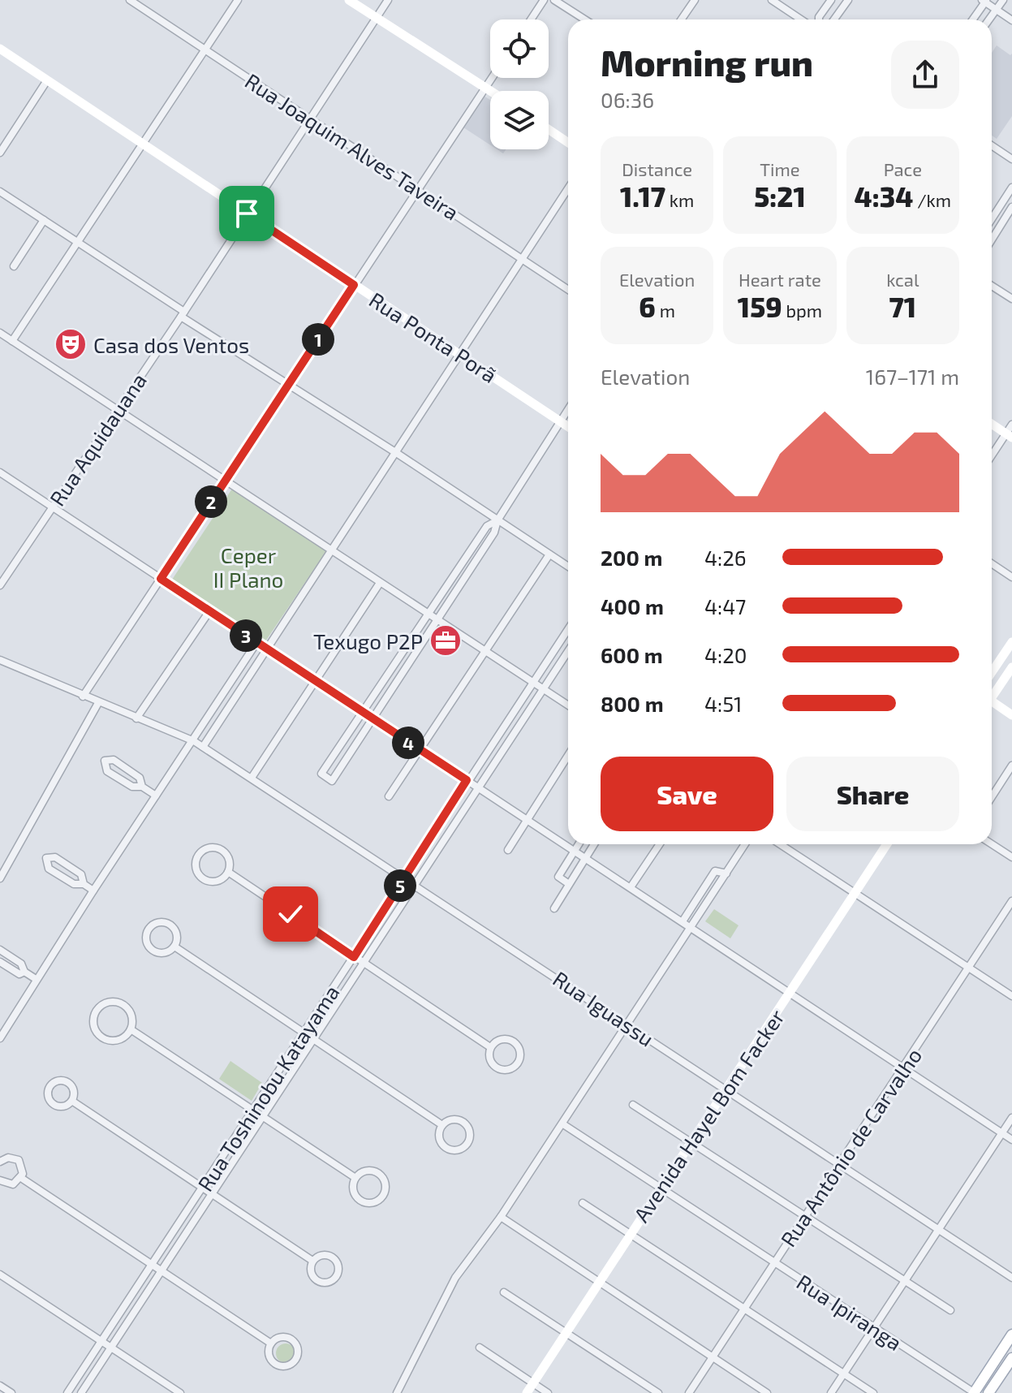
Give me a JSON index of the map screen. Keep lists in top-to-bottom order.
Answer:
{
  "streets": {
    "street": [
      "Rua Joaquim Alves Taveira",
      "Rua Ponta Porã",
      "Rua Aquidauana",
      "Rua Iguassu",
      "Rua Toshinobu Katayama",
      "Avenida Hayel Bom Facker",
      "Rua Antônio de Carvalho",
      "Rua Ipiranga"
    ]
  },
  "crossings": [
    ["Rua Joaquim Alves Taveira", "Rua Aquidauana"],
    ["Rua Ponta Porã", "Rua Aquidauana"],
    ["Rua Iguassu", "Rua Toshinobu Katayama"],
    ["Rua Iguassu", "Avenida Hayel Bom Facker"],
    ["Rua Iguassu", "Rua Antônio de Carvalho"],
    ["Avenida Hayel Bom Facker", "Rua Ipiranga"],
    ["Rua Antônio de Carvalho", "Rua Ipiranga"]
  ],
  "parks": ["Ceper II Plano"],
  "places": {
    "theatre": ["Casa dos Ventos"],
    "office": ["Texugo P2P"]
  },
  "page": {
    "heading": ["Morning run", "06:36"],
    "stats": [
      ["Distance", "1.17 km"],
      ["Time", "5:21"],
      ["Pace", "4:34 /km"],
      ["Elevation", "6 m"],
      ["Heart rate", "159 bpm"],
      ["kcal", "71"]
    ],
    "pins": [
      "1",
      "2",
      "3",
      "4",
      "5"
    ],
    "chart": ["Elevation", "167–171 m"],
    "list": [
      {
        "name": "200 m",
        "note": "4:26"
      },
      {
        "name": "400 m",
        "note": "4:47"
      },
      {
        "name": "600 m",
        "note": "4:20"
      },
      {
        "name": "800 m",
        "note": "4:51"
      }
    ],
    "buttons": ["Save", "Share"]
  }
}
